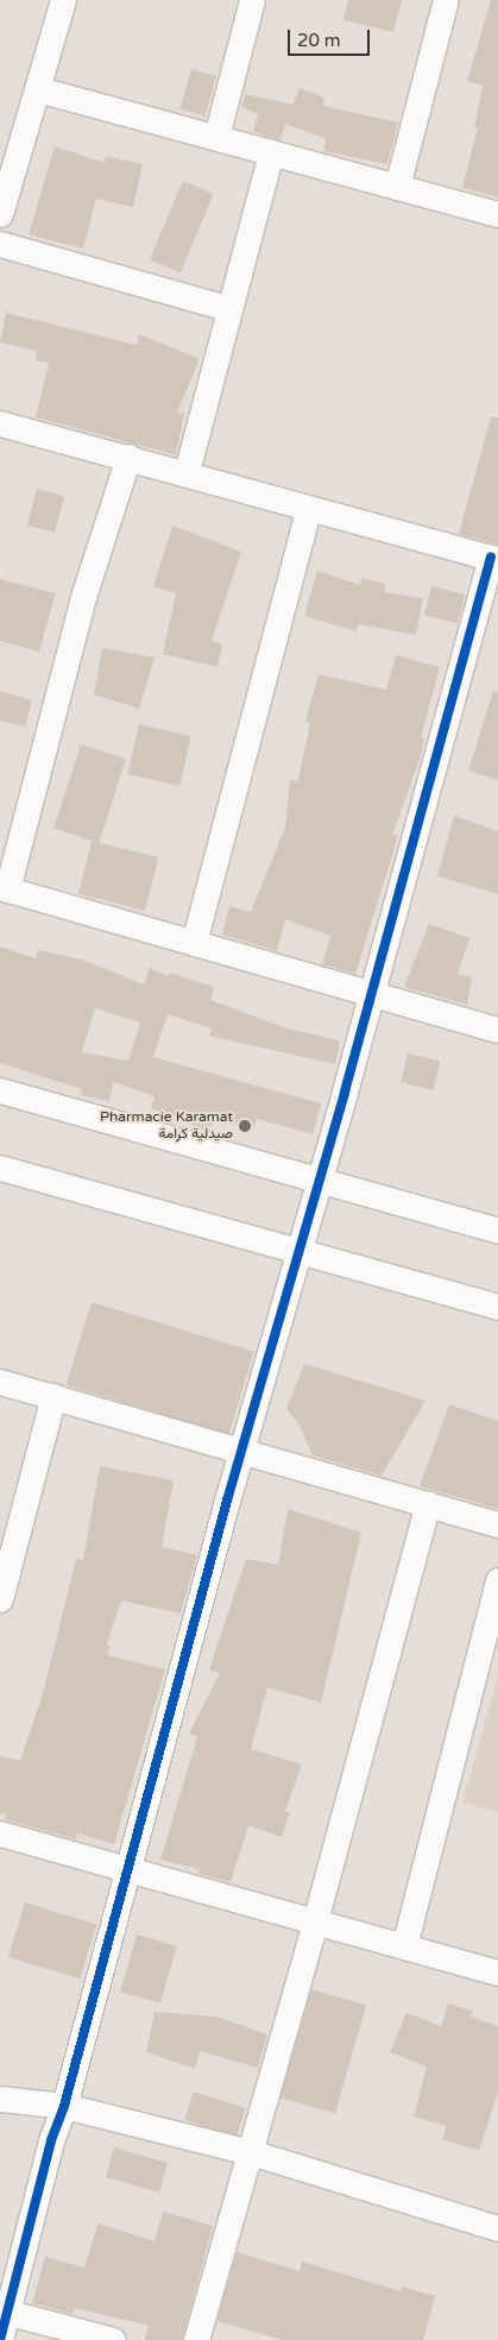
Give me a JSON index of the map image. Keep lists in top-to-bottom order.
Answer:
{
  "places": ["Pharmacie Karamat صيدلية كرامة"],
  "scale_bar": "20 m"
}
